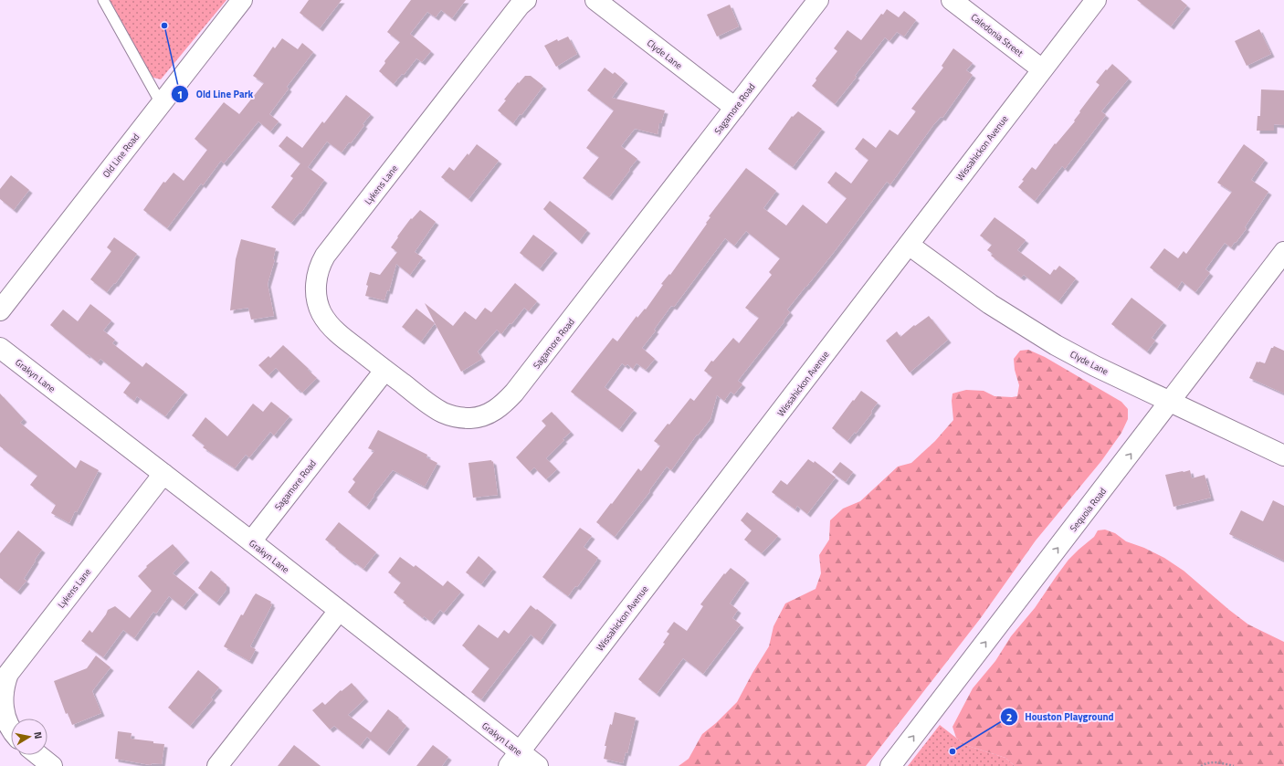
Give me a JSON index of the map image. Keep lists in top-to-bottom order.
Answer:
{
  "streets": {
    "street": [
      "Caledonia Street",
      "Clyde Lane",
      "Sagamore Road",
      "Wissahickon Avenue",
      "Old Line Road",
      "Lykens Lane",
      "Grakyn Lane",
      "Sequoia Road"
    ]
  },
  "crossings": [
    ["Caledonia Street", "Wissahickon Avenue"],
    ["Clyde Lane", "Sagamore Road"],
    ["Clyde Lane", "Wissahickon Avenue"],
    ["Clyde Lane", "Sequoia Road"],
    ["Sagamore Road", "Lykens Lane"],
    ["Sagamore Road", "Grakyn Lane"],
    ["Wissahickon Avenue", "Grakyn Lane"],
    ["Lykens Lane", "Grakyn Lane"]
  ],
  "one_way": ["Sequoia Road"],
  "places": ["Old Line Park", "Houston Playground"],
  "north": "right"
}
